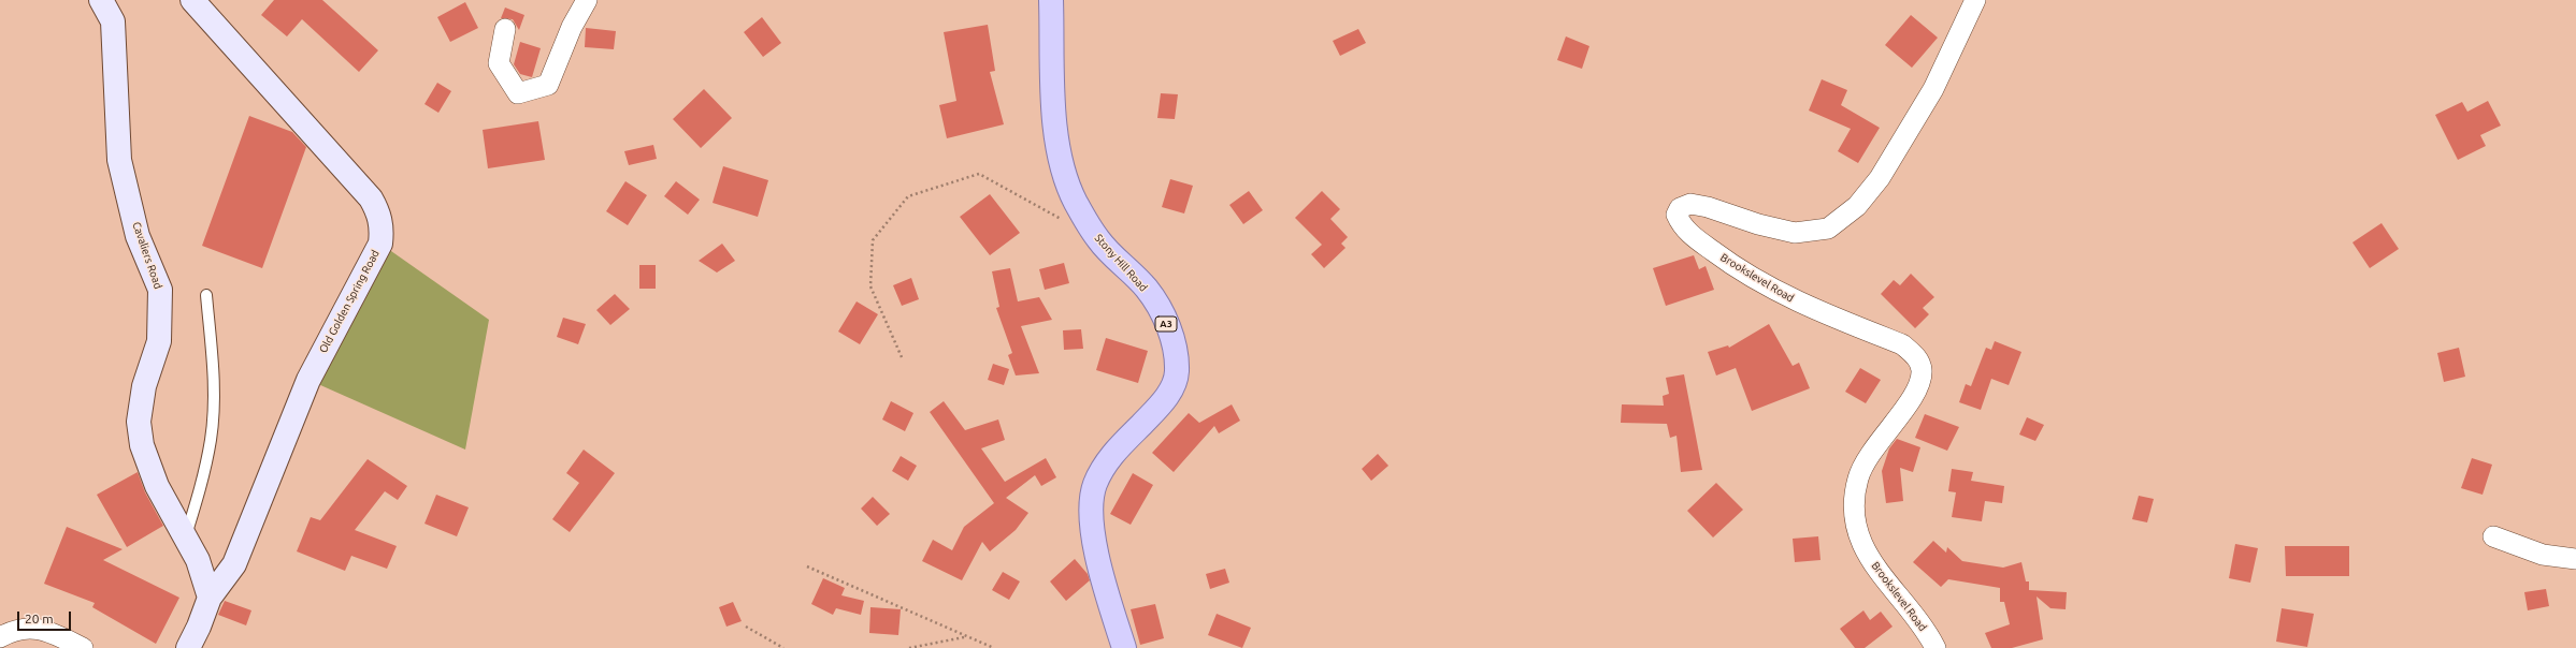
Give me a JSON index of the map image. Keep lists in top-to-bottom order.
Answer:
{
  "streets": {
    "main road": [
      "Cavaliers Road",
      "Stony Hill Road",
      "Old Golden Spring Road",
      "A3"
    ],
    "street": ["Brookslevel Road"]
  },
  "crossings": [
    ["Cavaliers Road", "Old Golden Spring Road"]
  ],
  "scale_bar": "20 m"
}
